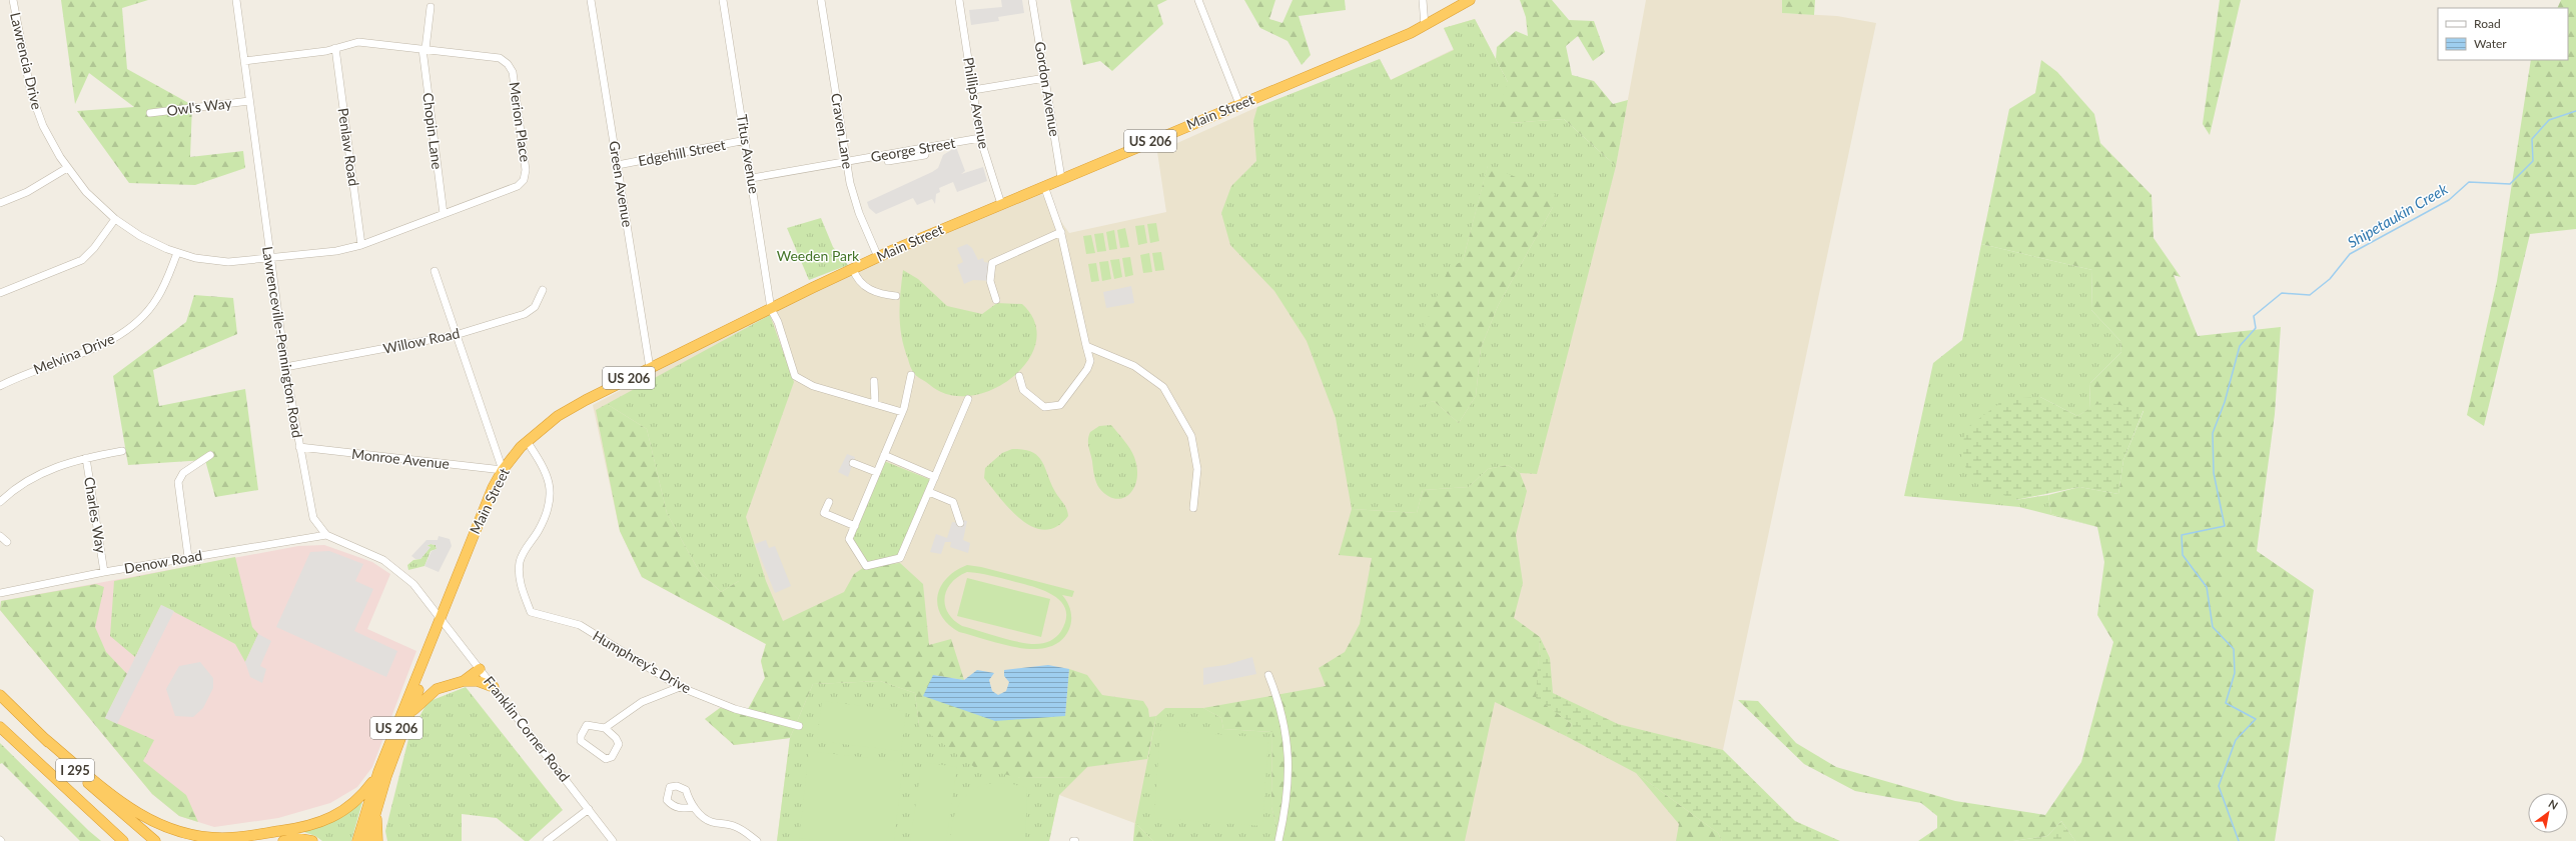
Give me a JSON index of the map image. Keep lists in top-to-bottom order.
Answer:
{
  "streets": {
    "highway": ["Main Street", "US 206", "I 295"],
    "street": [
      "Lawrencia Drive",
      "Gordon Avenue",
      "Phillips Avenue",
      "Owl's Way",
      "Merion Place",
      "Chopin Lane",
      "Craven Lane",
      "Penlaw Road",
      "George Street",
      "Edgehill Street",
      "Titus Avenue",
      "Green Avenue",
      "Willow Road",
      "Lawrenceville-Pennington Road",
      "Melvina Drive",
      "Monroe Avenue",
      "Charles Way",
      "Denow Road",
      "Humphrey's Drive",
      "Franklin Corner Road"
    ]
  },
  "crossings": [
    ["Lawrencia Drive", "Merion Place"],
    ["Lawrencia Drive", "Lawrenceville-Pennington Road"],
    ["Lawrencia Drive", "Melvina Drive"],
    ["Gordon Avenue", "Main Street"],
    ["Phillips Avenue", "Main Street"],
    ["Phillips Avenue", "George Street"],
    ["Owl's Way", "Lawrenceville-Pennington Road"],
    ["Main Street", "Craven Lane"],
    ["Main Street", "US 206"],
    ["Main Street", "Titus Avenue"],
    ["Main Street", "Green Avenue"],
    ["Main Street", "Lawrenceville-Pennington Road"],
    ["Main Street", "Monroe Avenue"],
    ["Main Street", "Humphrey's Drive"],
    ["Main Street", "Franklin Corner Road"],
    ["Merion Place", "Chopin Lane"],
    ["Merion Place", "Penlaw Road"],
    ["Merion Place", "Lawrenceville-Pennington Road"],
    ["Craven Lane", "George Street"],
    ["US 206", "Lawrenceville-Pennington Road"],
    ["US 206", "Franklin Corner Road"],
    ["George Street", "Titus Avenue"],
    ["Edgehill Street", "Titus Avenue"],
    ["Edgehill Street", "Green Avenue"],
    ["Willow Road", "Lawrenceville-Pennington Road"],
    ["Lawrenceville-Pennington Road", "Monroe Avenue"],
    ["Lawrenceville-Pennington Road", "Denow Road"],
    ["Lawrenceville-Pennington Road", "Franklin Corner Road"],
    ["Charles Way", "Denow Road"]
  ],
  "water": ["Shipetaukin Creek"],
  "parks": ["Weeden Park"],
  "legend": ["Road", "Water"],
  "north": "top right"
}
